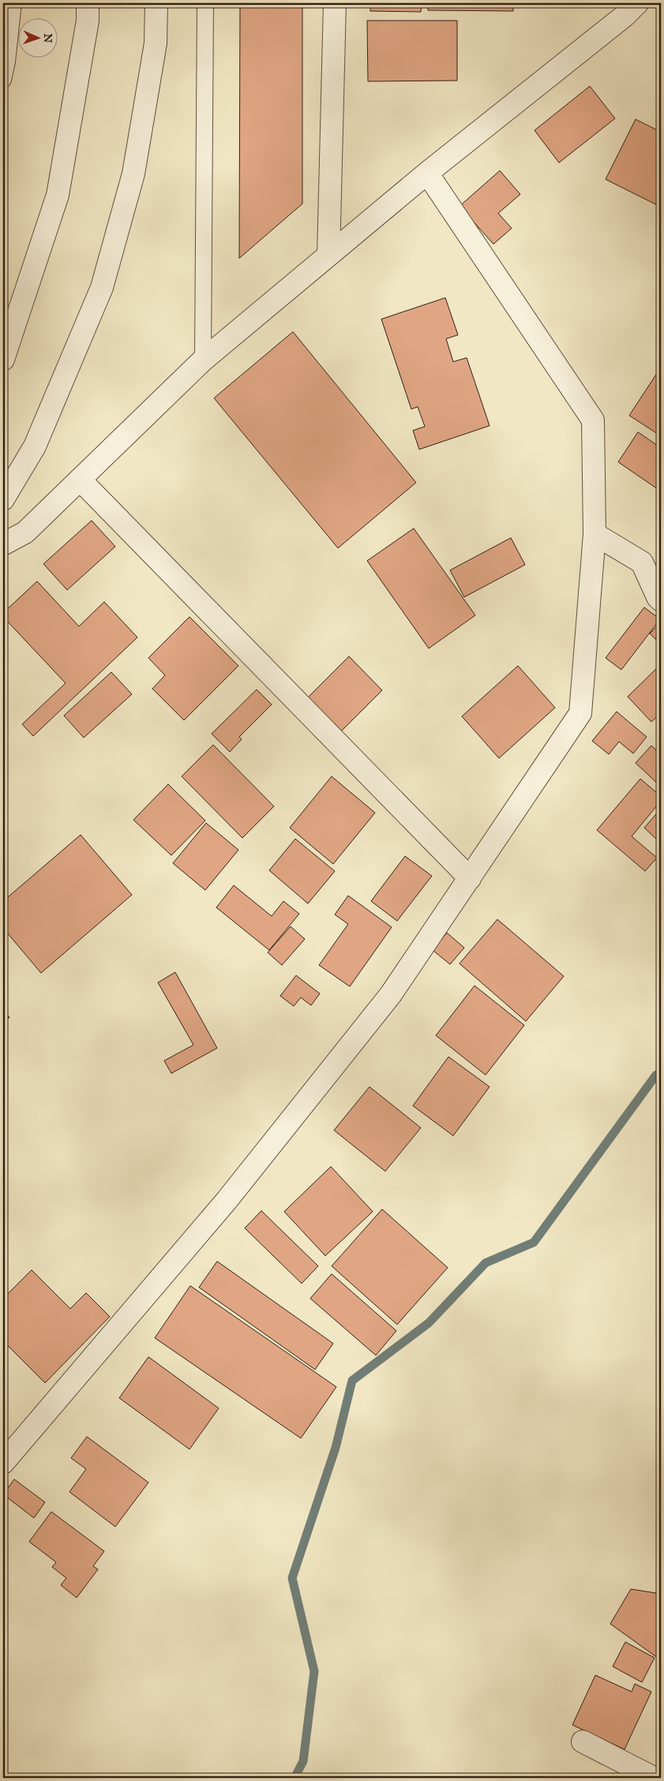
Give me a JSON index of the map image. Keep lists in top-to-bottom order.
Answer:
{
  "north": "right"
}
